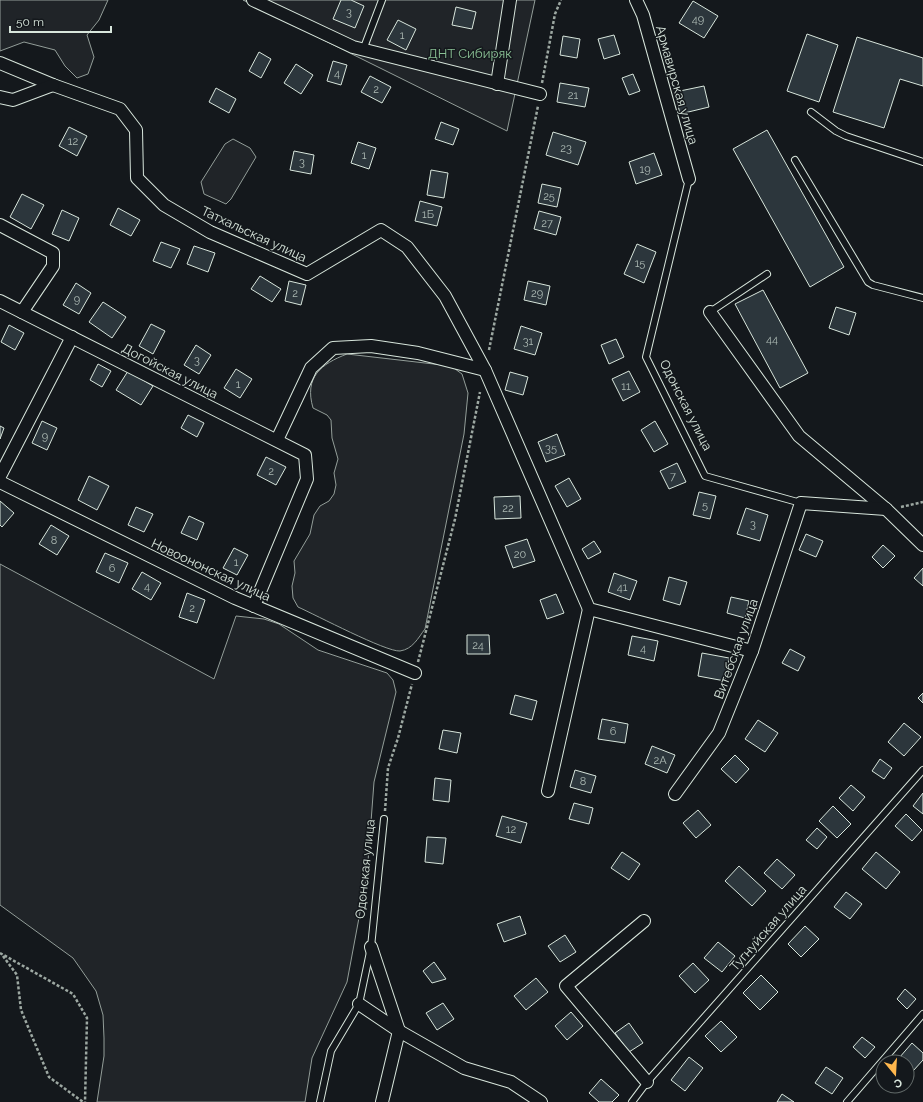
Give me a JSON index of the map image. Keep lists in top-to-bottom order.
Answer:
{
  "streets": {
    "street": [
      "Армавирская улица",
      "Татхальская улица",
      "Догойская улица",
      "Новоононская улица",
      "Витебская улица"
    ],
    "lane": ["Одонская улица", "Тугнуйская улица"]
  },
  "crossings": [
    ["Армавирская улица", "Одонская улица"],
    ["Догойская улица", "Новоононская улица"],
    ["Одонская улица", "Витебская улица"]
  ],
  "parks": ["ДНТ Сибиряк"],
  "house_numbers": [
    "3",
    "49",
    "1",
    "4",
    "2",
    "21",
    "12",
    "23",
    "1",
    "3",
    "19",
    "25",
    "1Б",
    "27",
    "15",
    "2",
    "29",
    "9",
    "44",
    "31",
    "3",
    "1",
    "11",
    "9",
    "35",
    "2",
    "7",
    "5",
    "22",
    "3",
    "8",
    "20",
    "1",
    "6",
    "4",
    "41",
    "2",
    "24",
    "4",
    "6",
    "2А",
    "8",
    "12"
  ],
  "scale_bar": "50 m",
  "north": "bottom"
}
